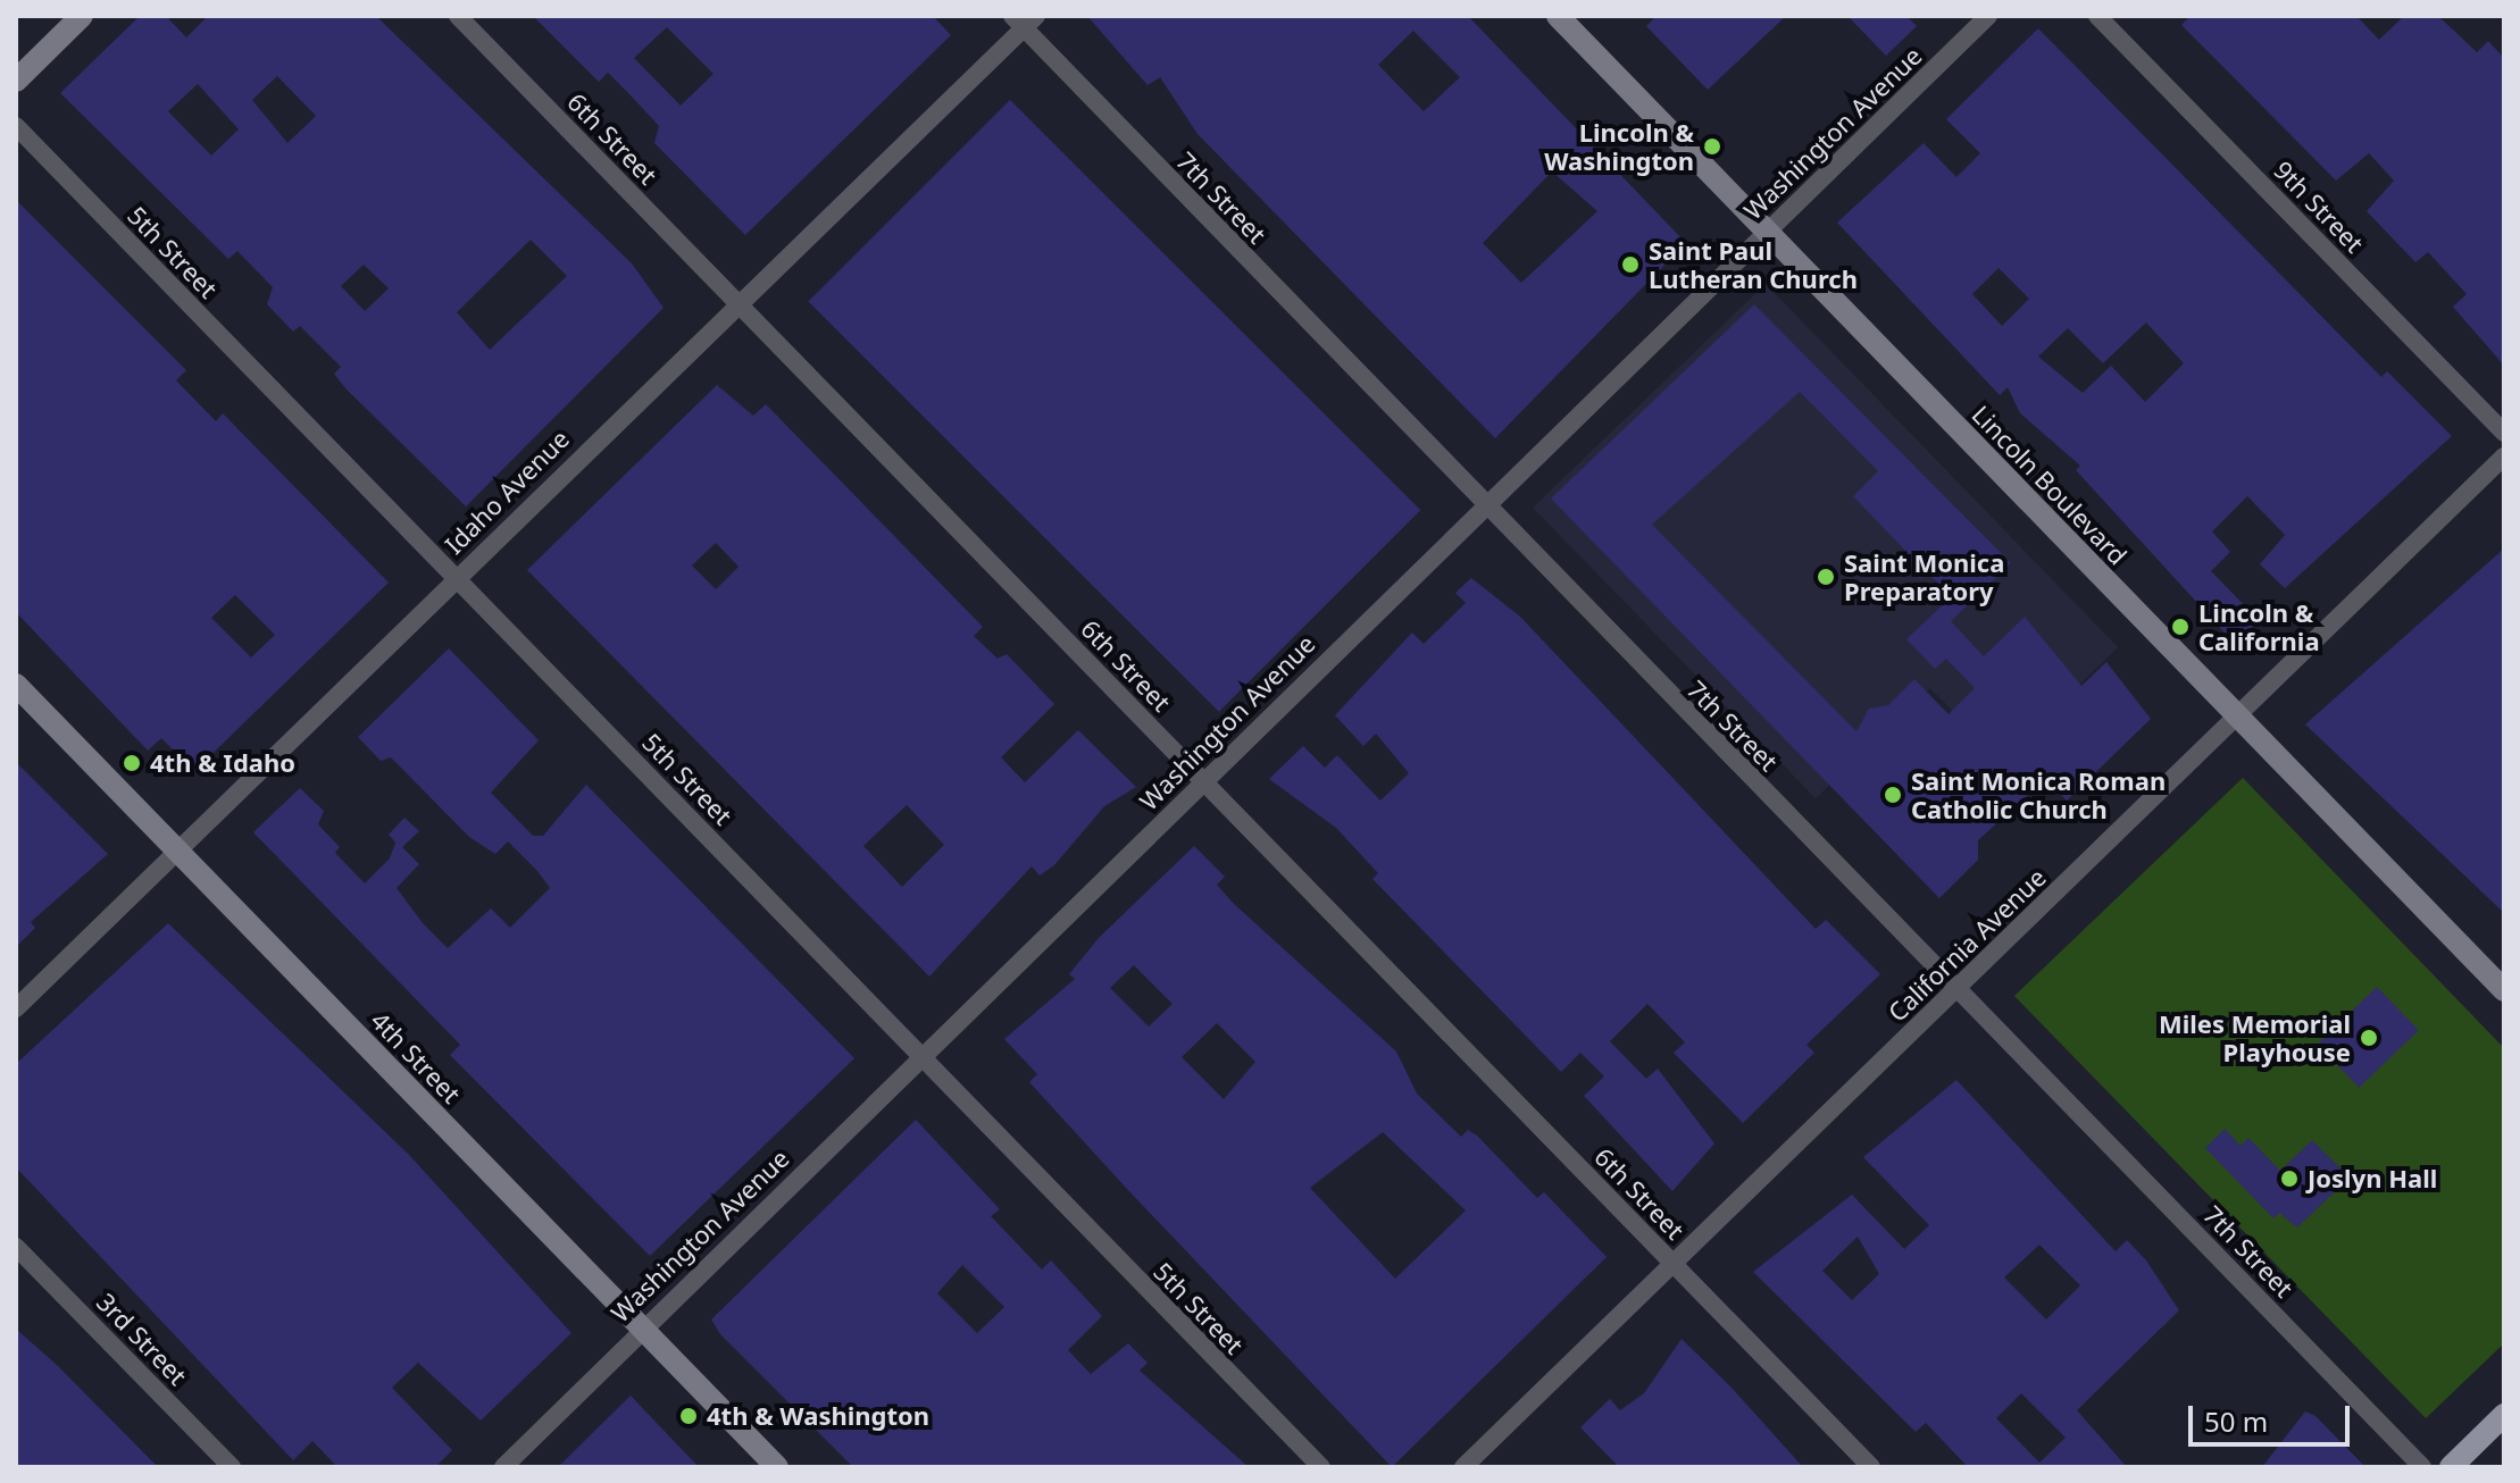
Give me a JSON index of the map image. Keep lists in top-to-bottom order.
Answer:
{
  "streets": {
    "street": [
      "Washington Avenue",
      "6th Street",
      "7th Street",
      "9th Street",
      "5th Street",
      "Lincoln Boulevard",
      "Idaho Avenue",
      "California Avenue",
      "4th Street",
      "3rd Street"
    ]
  },
  "crossings": [
    ["Washington Avenue", "6th Street"],
    ["Washington Avenue", "7th Street"],
    ["Washington Avenue", "5th Street"],
    ["Washington Avenue", "Lincoln Boulevard"],
    ["Washington Avenue", "4th Street"],
    ["6th Street", "Idaho Avenue"],
    ["6th Street", "California Avenue"],
    ["7th Street", "Idaho Avenue"],
    ["7th Street", "California Avenue"],
    ["5th Street", "Idaho Avenue"],
    ["Lincoln Boulevard", "California Avenue"],
    ["Idaho Avenue", "4th Street"]
  ],
  "places": [
    "Lincoln & Washington",
    "Saint Paul Lutheran Church",
    "Saint Monica Preparatory",
    "Lincoln & California",
    "4th & Idaho",
    "Saint Monica Roman Catholic Church",
    "Miles Memorial Playhouse",
    "Joslyn Hall",
    "4th & Washington"
  ],
  "scale_bar": "50 m"
}
